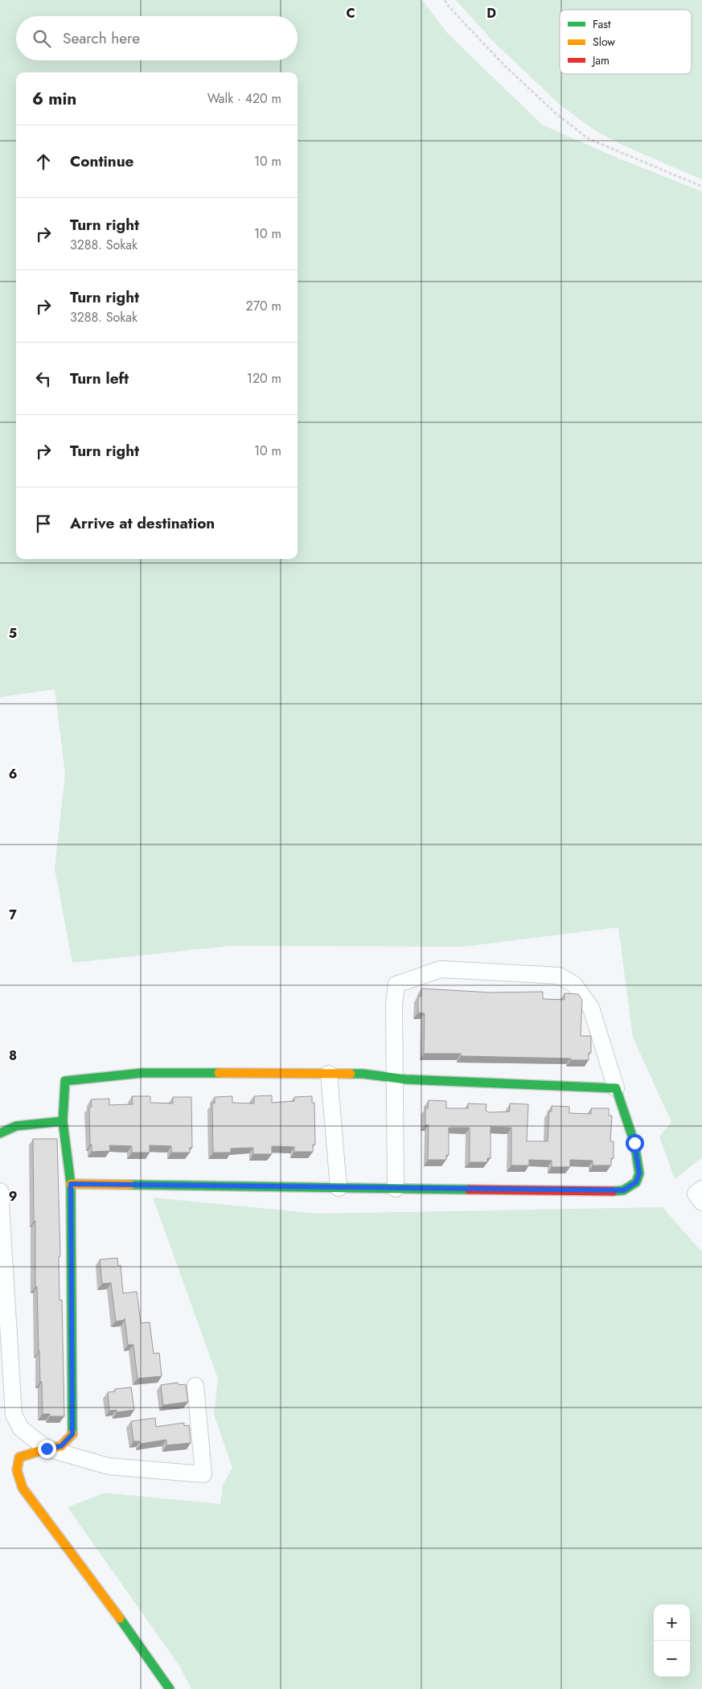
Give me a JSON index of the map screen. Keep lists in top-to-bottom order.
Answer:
{
  "legend": ["Fast", "Slow", "Jam"],
  "page": {
    "search": "Search here",
    "heading": ["6 min", "Walk · 420 m"],
    "list": [
      ["Continue", "10 m"],
      ["Turn right", "3288. Sokak", "10 m"],
      ["Turn right", "3288. Sokak", "270 m"],
      ["Turn left", "120 m"],
      ["Turn right", "10 m"],
      "Arrive at destination"
    ],
    "map_buttons": ["+", "−"]
  },
  "grid": {
    "columns": ["C", "D"],
    "rows": [
      "5",
      "6",
      "7",
      "8",
      "9"
    ]
  }
}
